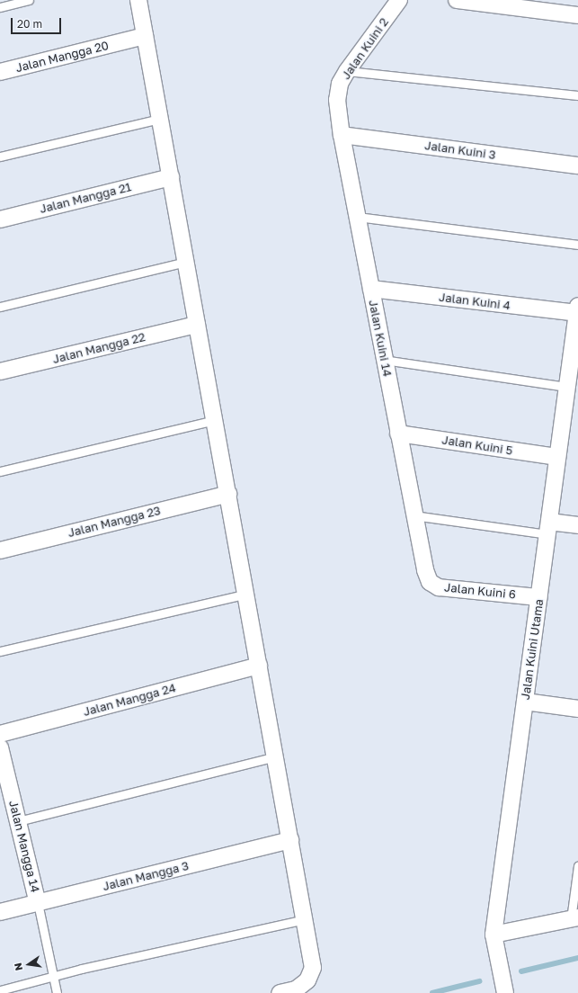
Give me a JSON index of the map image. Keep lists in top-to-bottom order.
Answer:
{
  "streets": {
    "street": [
      "Jalan Kuini 2",
      "Jalan Mangga 20",
      "Jalan Kuini 3",
      "Jalan Mangga 21",
      "Jalan Kuini 4",
      "Jalan Kuini 14",
      "Jalan Mangga 22",
      "Jalan Kuini 5",
      "Jalan Mangga 23",
      "Jalan Kuini 6",
      "Jalan Kuini Utama",
      "Jalan Mangga 24",
      "Jalan Mangga 14",
      "Jalan Mangga 3"
    ]
  },
  "crossings": [
    ["Jalan Kuini 2", "Jalan Kuini 14"],
    ["Jalan Kuini 3", "Jalan Kuini 14"],
    ["Jalan Kuini 4", "Jalan Kuini 14"],
    ["Jalan Kuini 4", "Jalan Kuini Utama"],
    ["Jalan Kuini 14", "Jalan Kuini 5"],
    ["Jalan Kuini 14", "Jalan Kuini 6"],
    ["Jalan Kuini 5", "Jalan Kuini Utama"],
    ["Jalan Kuini 6", "Jalan Kuini Utama"],
    ["Jalan Mangga 14", "Jalan Mangga 3"]
  ],
  "scale_bar": "20 m",
  "north": "left"
}
